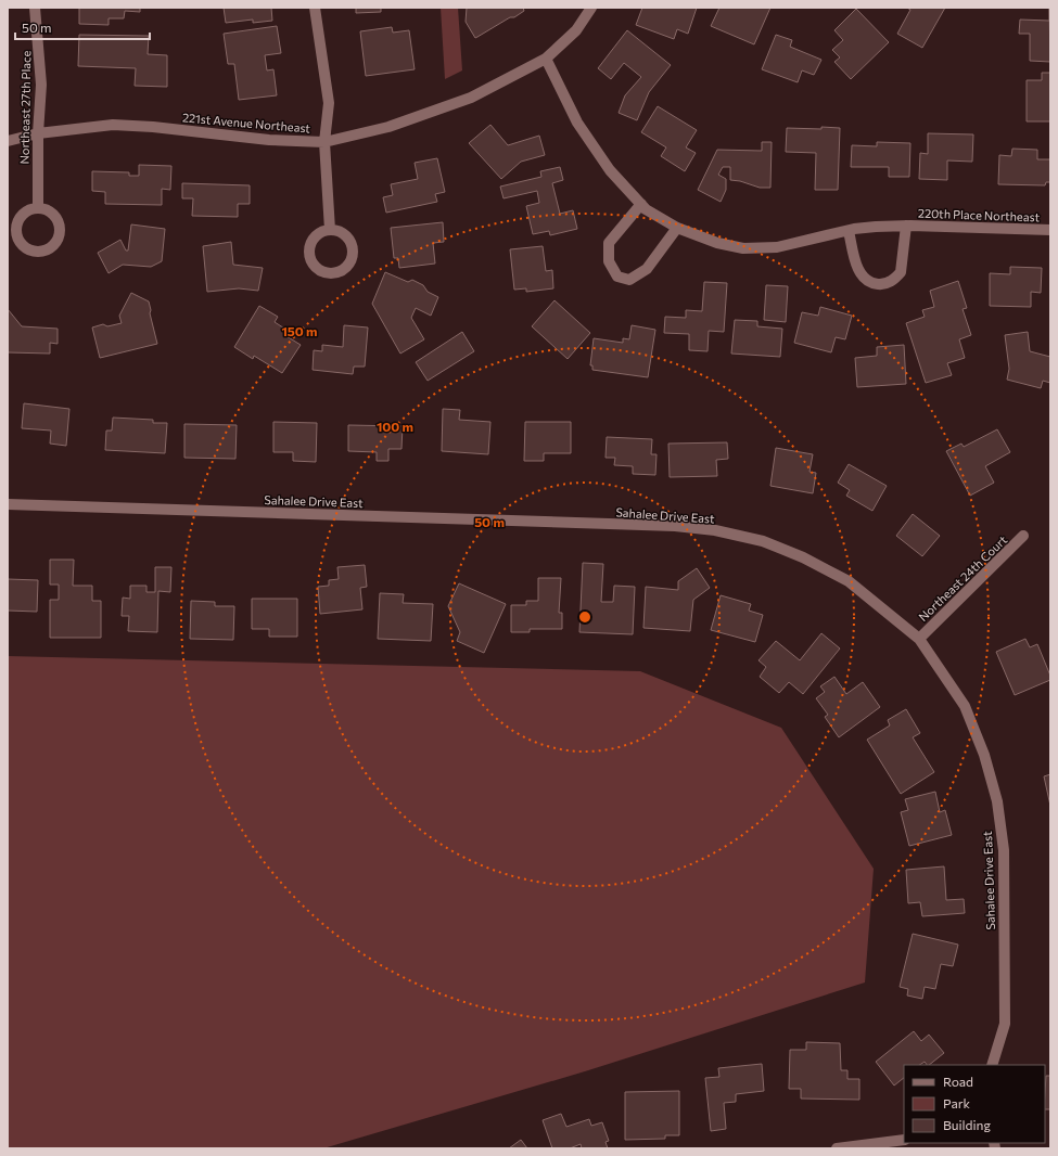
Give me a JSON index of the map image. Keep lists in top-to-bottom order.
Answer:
{
  "streets": {
    "street": [
      "Northeast 27th Place",
      "221st Avenue Northeast",
      "220th Place Northeast",
      "Sahalee Drive East",
      "Northeast 24th Court"
    ]
  },
  "crossings": [
    ["Northeast 27th Place", "221st Avenue Northeast"],
    ["221st Avenue Northeast", "220th Place Northeast"],
    ["Sahalee Drive East", "Northeast 24th Court"]
  ],
  "legend": ["Road", "Park", "Building"],
  "scale_bar": "50 m",
  "rings": ["150 m", "100 m", "50 m"]
}
